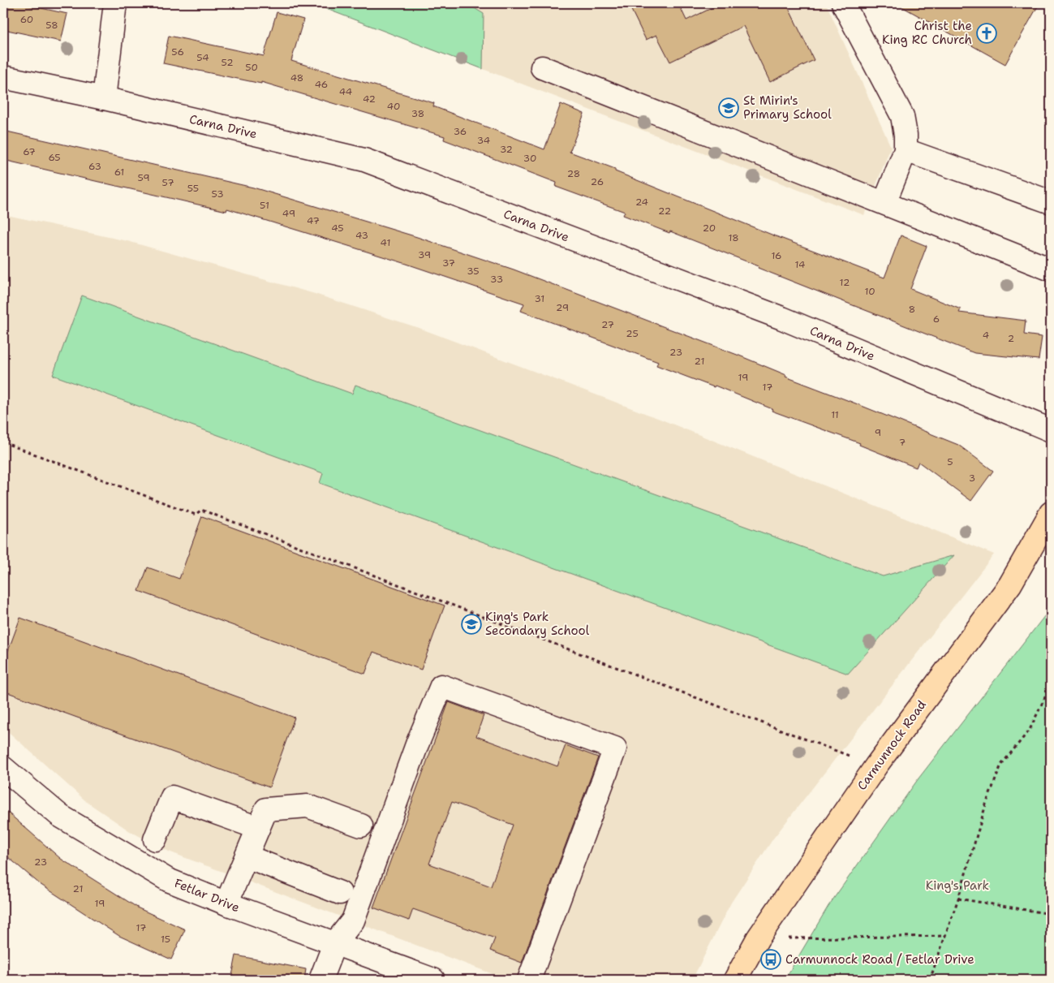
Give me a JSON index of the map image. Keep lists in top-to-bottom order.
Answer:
{
  "streets": {
    "main road": ["Carmunnock Road"],
    "street": ["Carna Drive", "Fetlar Drive"]
  },
  "parks": ["King's Park"],
  "places": {
    "church": ["Christ the King RC Church"],
    "school or university": ["St Mirin's Primary School", "King's Park Secondary School"],
    "bus stop": ["Carmunnock Road / Fetlar Drive"]
  },
  "house_numbers": [
    "60",
    "58",
    "56",
    "54",
    "52",
    "50",
    "48",
    "46",
    "44",
    "42",
    "40",
    "38",
    "36",
    "34",
    "32",
    "67",
    "65",
    "30",
    "63",
    "61",
    "28",
    "59",
    "26",
    "57",
    "55",
    "53",
    "24",
    "51",
    "22",
    "49",
    "47",
    "45",
    "20",
    "43",
    "18",
    "41",
    "39",
    "16",
    "37",
    "14",
    "35",
    "33",
    "12",
    "10",
    "31",
    "29",
    "8",
    "6",
    "27",
    "25",
    "4",
    "2",
    "23",
    "21",
    "19",
    "17",
    "11",
    "9",
    "7",
    "5",
    "3",
    "23",
    "21",
    "19",
    "17",
    "15"
  ]
}
